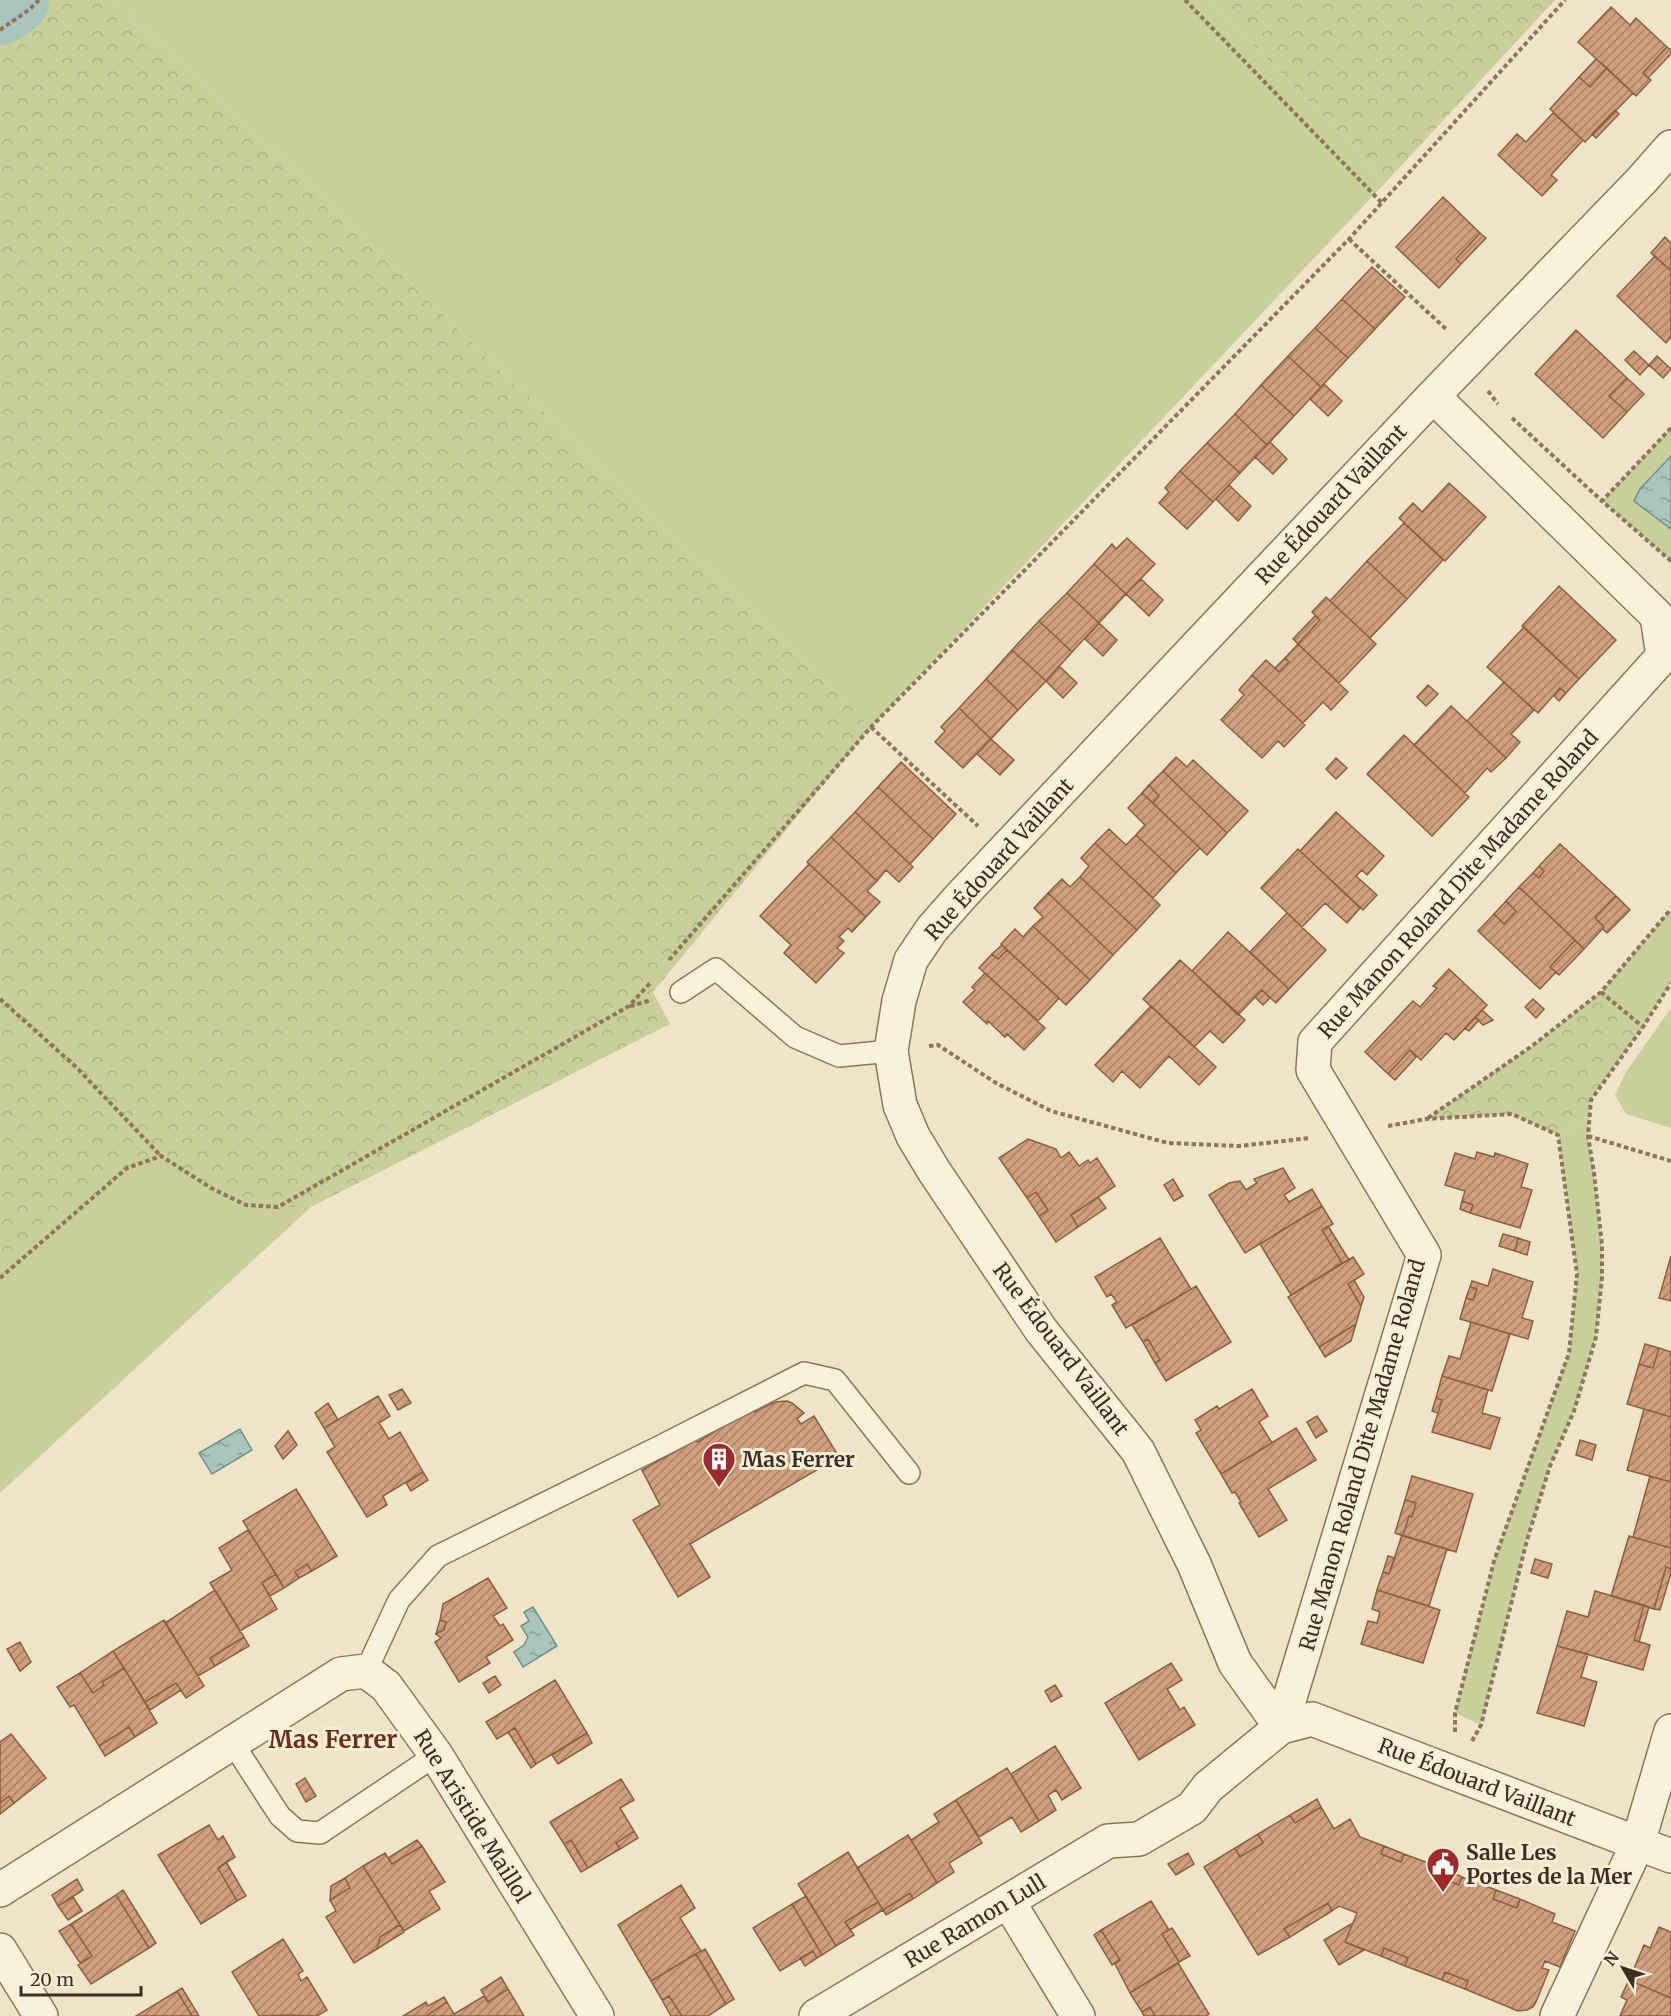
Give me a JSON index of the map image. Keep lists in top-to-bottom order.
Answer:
{
  "streets": {
    "street": [
      "Rue Édouard Vaillant",
      "Rue Manon Roland Dite Madame Roland",
      "Rue Aristide Maillol",
      "Rue Ramon Lull"
    ]
  },
  "crossings": [
    ["Rue Édouard Vaillant", "Rue Manon Roland Dite Madame Roland"],
    ["Rue Édouard Vaillant", "Rue Ramon Lull"]
  ],
  "districts": ["Mas Ferrer"],
  "places": {
    "building": ["Mas Ferrer"],
    "public building": ["Salle Les Portes de la Mer"]
  },
  "scale_bar": "20 m",
  "north": "top left"
}
